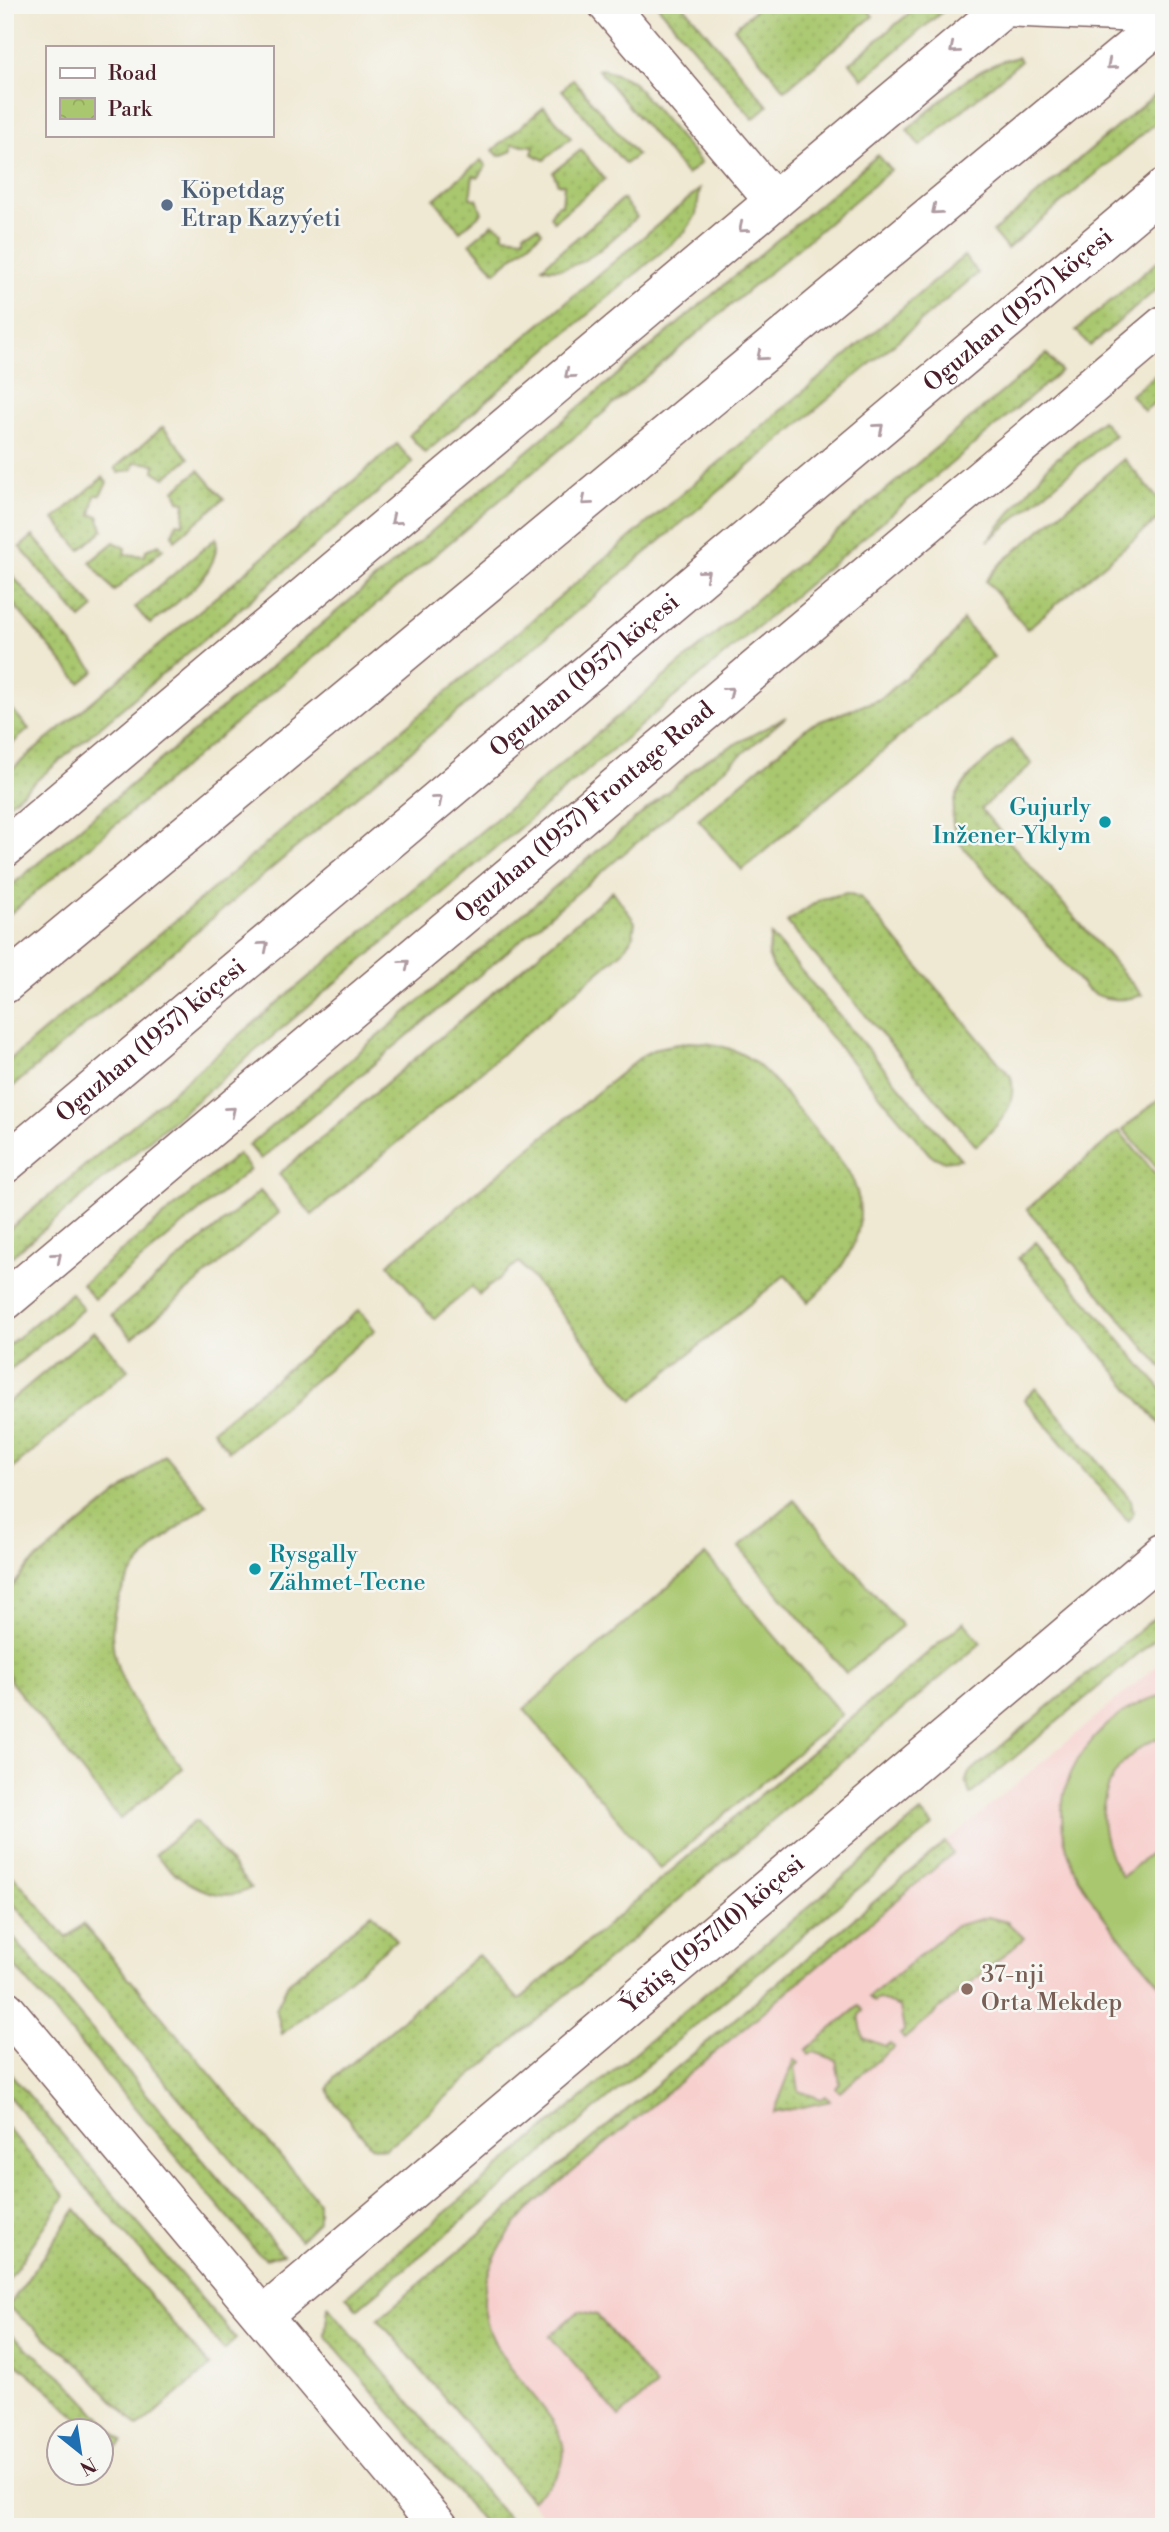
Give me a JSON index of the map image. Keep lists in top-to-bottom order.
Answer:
{
  "streets": {
    "street": ["Oguzhan (1957) köçesi", "Oguzhan (1957) Frontage Road", "Ýeňiş (1957/10) köçesi"]
  },
  "places": [
    "Köpetdag Etrap Kazyýeti",
    "Gujurly Inžener-Yklym",
    "Rysgally Zähmet-Tecne",
    "37-nji Orta Mekdep"
  ],
  "legend": ["Road", "Park"],
  "north": "bottom right"
}
